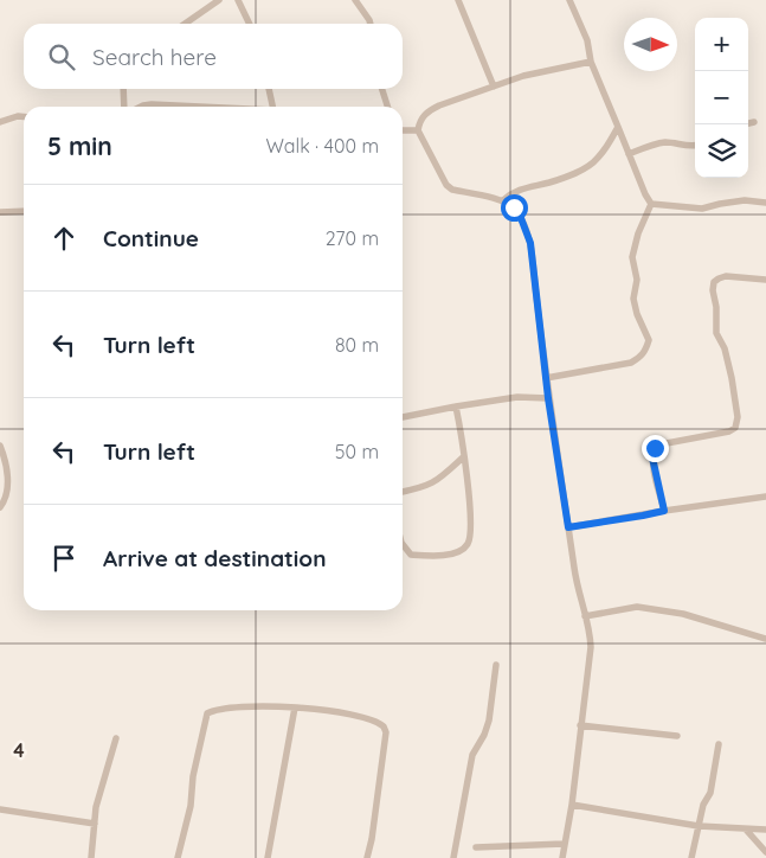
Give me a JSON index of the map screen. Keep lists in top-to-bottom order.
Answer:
{
  "north": "right",
  "page": {
    "map_buttons": ["+", "−"],
    "search": "Search here",
    "heading": ["5 min", "Walk · 400 m"],
    "list": [
      ["Continue", "270 m"],
      ["Turn left", "80 m"],
      ["Turn left", "50 m"],
      "Arrive at destination"
    ]
  },
  "grid": {
    "rows": ["4"]
  }
}
